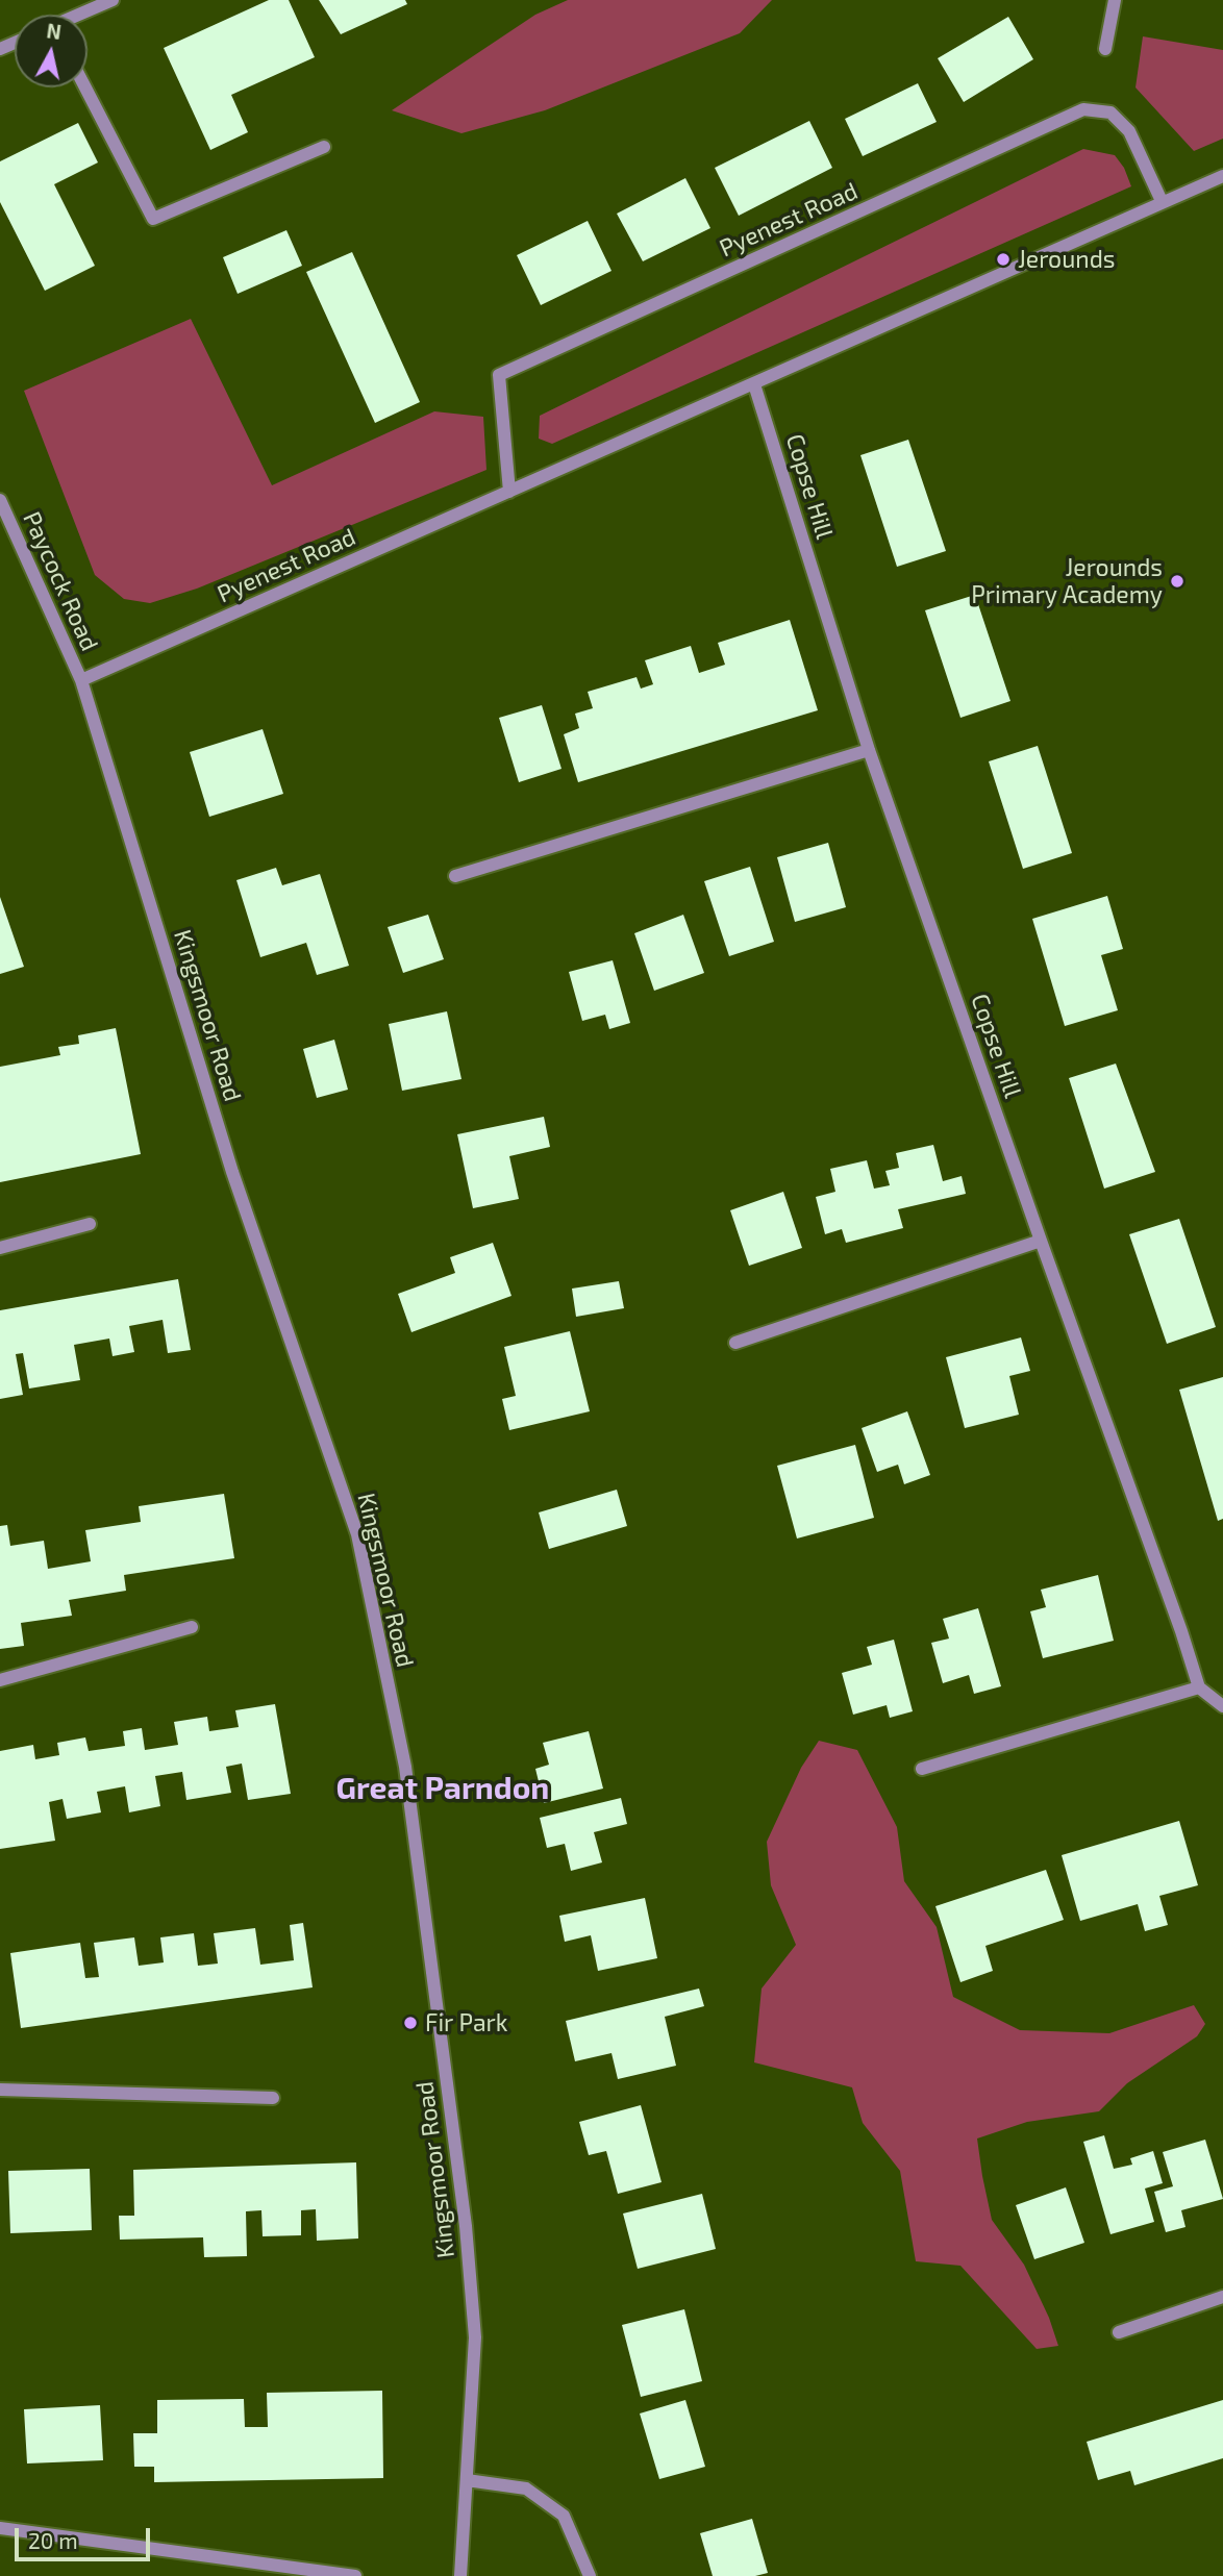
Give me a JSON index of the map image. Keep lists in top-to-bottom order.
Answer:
{
  "streets": {
    "street": [
      "Pyenest Road",
      "Copse Hill",
      "Paycock Road",
      "Kingsmoor Road"
    ]
  },
  "crossings": [
    ["Pyenest Road", "Copse Hill"],
    ["Pyenest Road", "Paycock Road"],
    ["Pyenest Road", "Kingsmoor Road"],
    ["Paycock Road", "Kingsmoor Road"]
  ],
  "districts": ["Great Parndon"],
  "places": ["Jerounds", "Jerounds Primary Academy", "Fir Park"],
  "scale_bar": "20 m",
  "north": "top"
}
